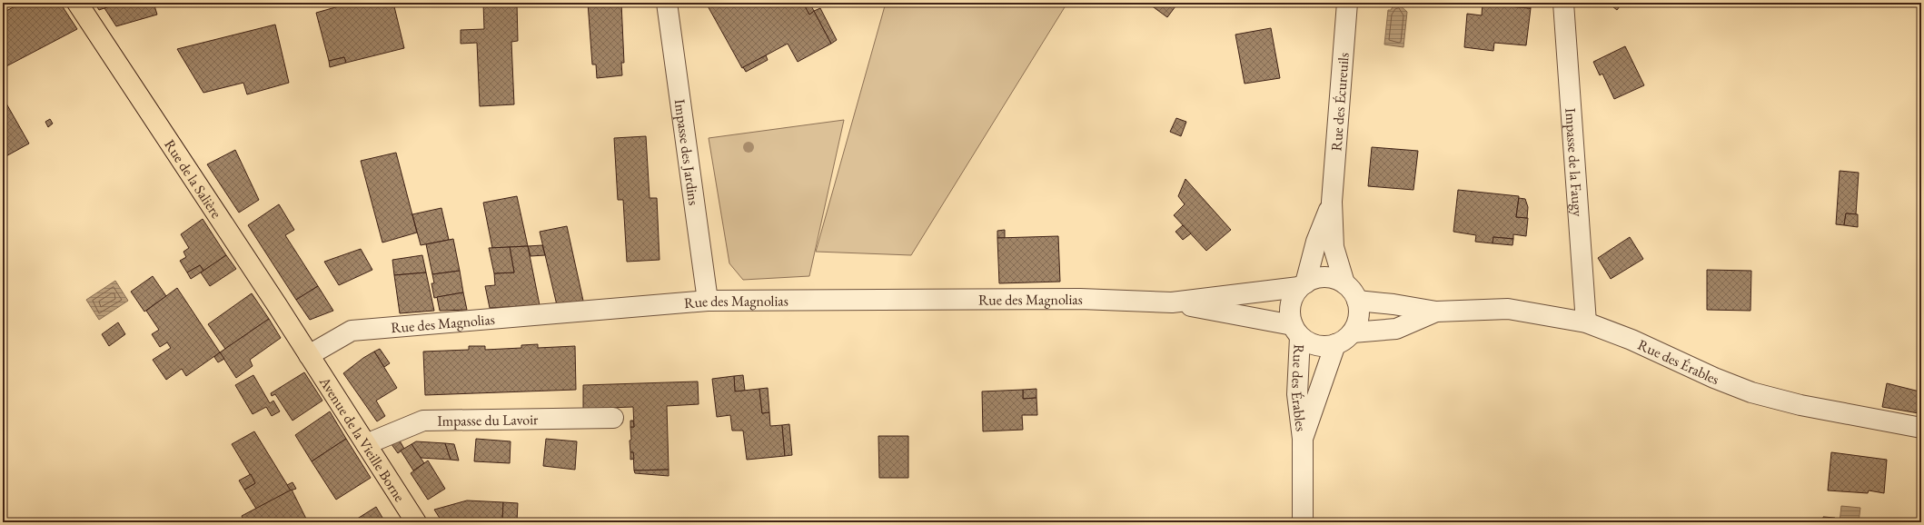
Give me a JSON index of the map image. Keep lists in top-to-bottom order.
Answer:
{
  "streets": {
    "main road": ["Rue de la Salière", "Avenue de la Vieille Borne"],
    "street": [
      "Rue des Écureuils",
      "Impasse des Jardins",
      "Impasse de la Faugy",
      "Rue des Magnolias",
      "Rue des Érables",
      "Impasse du Lavoir"
    ]
  },
  "crossings": [
    ["Rue des Écureuils", "Rue des Magnolias"],
    ["Rue des Écureuils", "Rue des Érables"],
    ["Impasse des Jardins", "Rue des Magnolias"],
    ["Impasse de la Faugy", "Rue des Érables"],
    ["Rue de la Salière", "Rue des Magnolias"],
    ["Rue de la Salière", "Avenue de la Vieille Borne"],
    ["Rue des Magnolias", "Rue des Érables"],
    ["Rue des Magnolias", "Avenue de la Vieille Borne"],
    ["Impasse du Lavoir", "Avenue de la Vieille Borne"]
  ]
}
